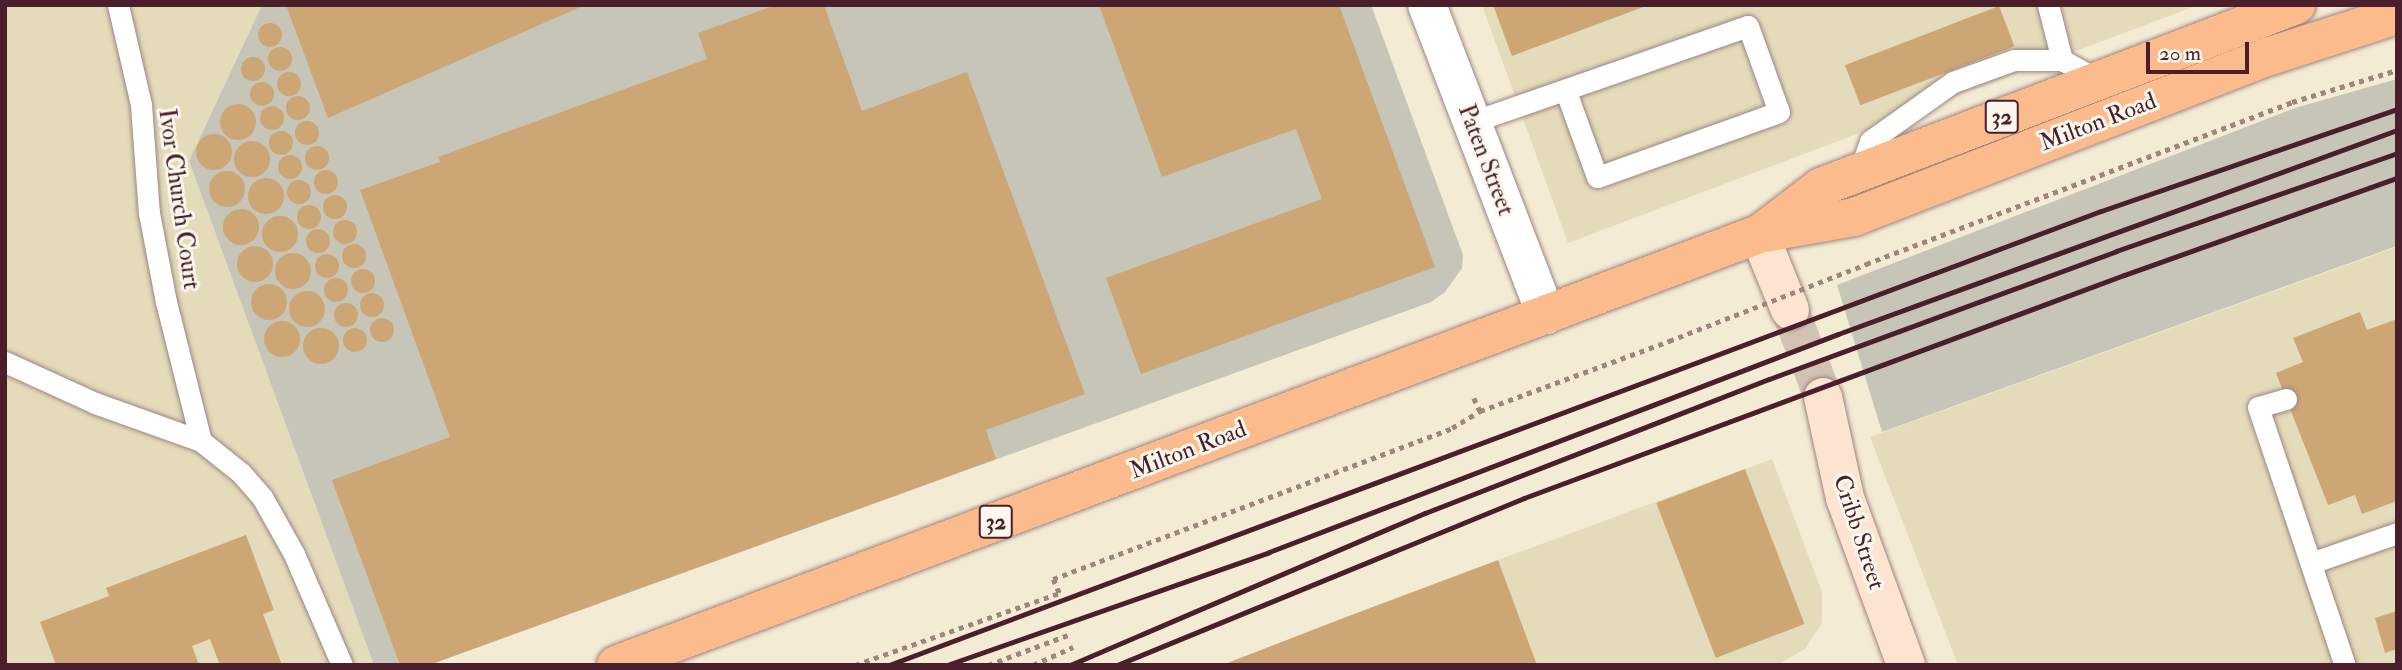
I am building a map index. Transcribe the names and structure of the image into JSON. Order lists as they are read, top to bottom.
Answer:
{
  "streets": {
    "main road": ["32", "Milton Road"],
    "street": ["Paten Street", "Cribb Street"],
    "lane": ["Ivor Church Court"]
  },
  "crossings": [
    ["Milton Road", "Paten Street"]
  ],
  "scale_bar": "20 m"
}
